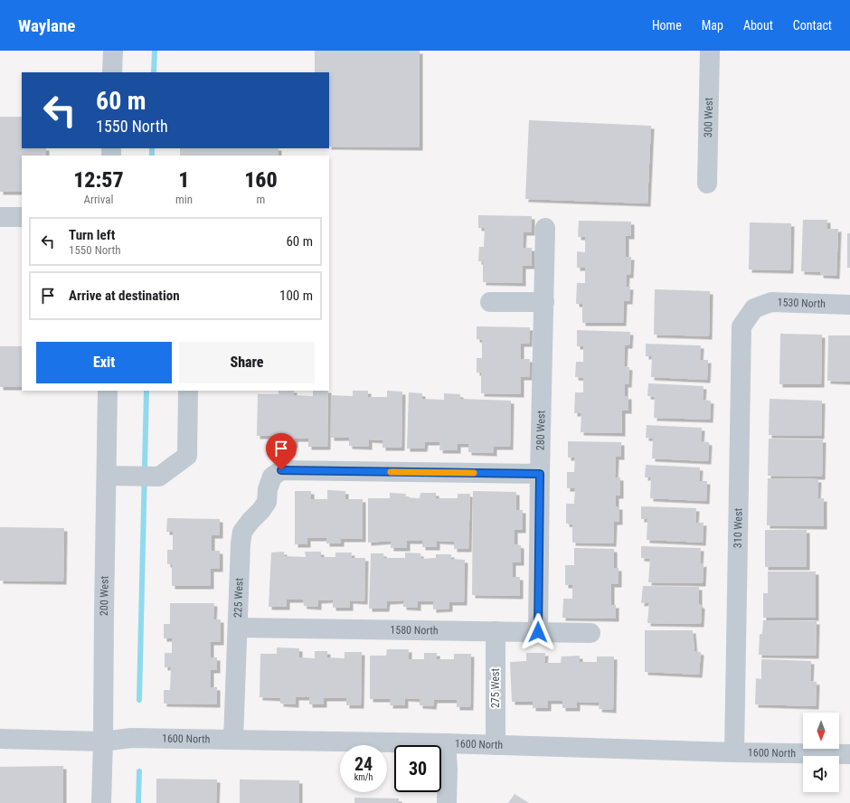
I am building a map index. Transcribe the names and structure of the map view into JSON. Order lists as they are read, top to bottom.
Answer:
{
  "streets": {
    "street": [
      "300 West",
      "1530 North",
      "280 West",
      "310 West",
      "200 West",
      "225 West",
      "1580 North",
      "275 West",
      "1600 North"
    ]
  },
  "crossings": [
    ["1530 North", "310 West"],
    ["280 West", "225 West"],
    ["280 West", "1580 North"],
    ["310 West", "1600 North"],
    ["200 West", "1600 North"],
    ["225 West", "1580 North"],
    ["225 West", "1600 North"],
    ["1580 North", "275 West"],
    ["275 West", "1600 North"]
  ],
  "north": "bottom",
  "page": {
    "header": "Waylane",
    "nav": [
      "Home",
      "Map",
      "About",
      "Contact"
    ],
    "turn": ["60 m", "1550 North"],
    "eta": [
      "12:57",
      "Arrival",
      "1",
      "min",
      "160",
      "m"
    ],
    "list": [
      {
        "name": "Turn left",
        "note": "1550 North",
        "value": "60 m"
      },
      {
        "name": "Arrive at destination",
        "value": "100 m"
      }
    ],
    "buttons": ["Exit", "Share"],
    "speed": "24 km/h",
    "limit": "30"
  }
}
